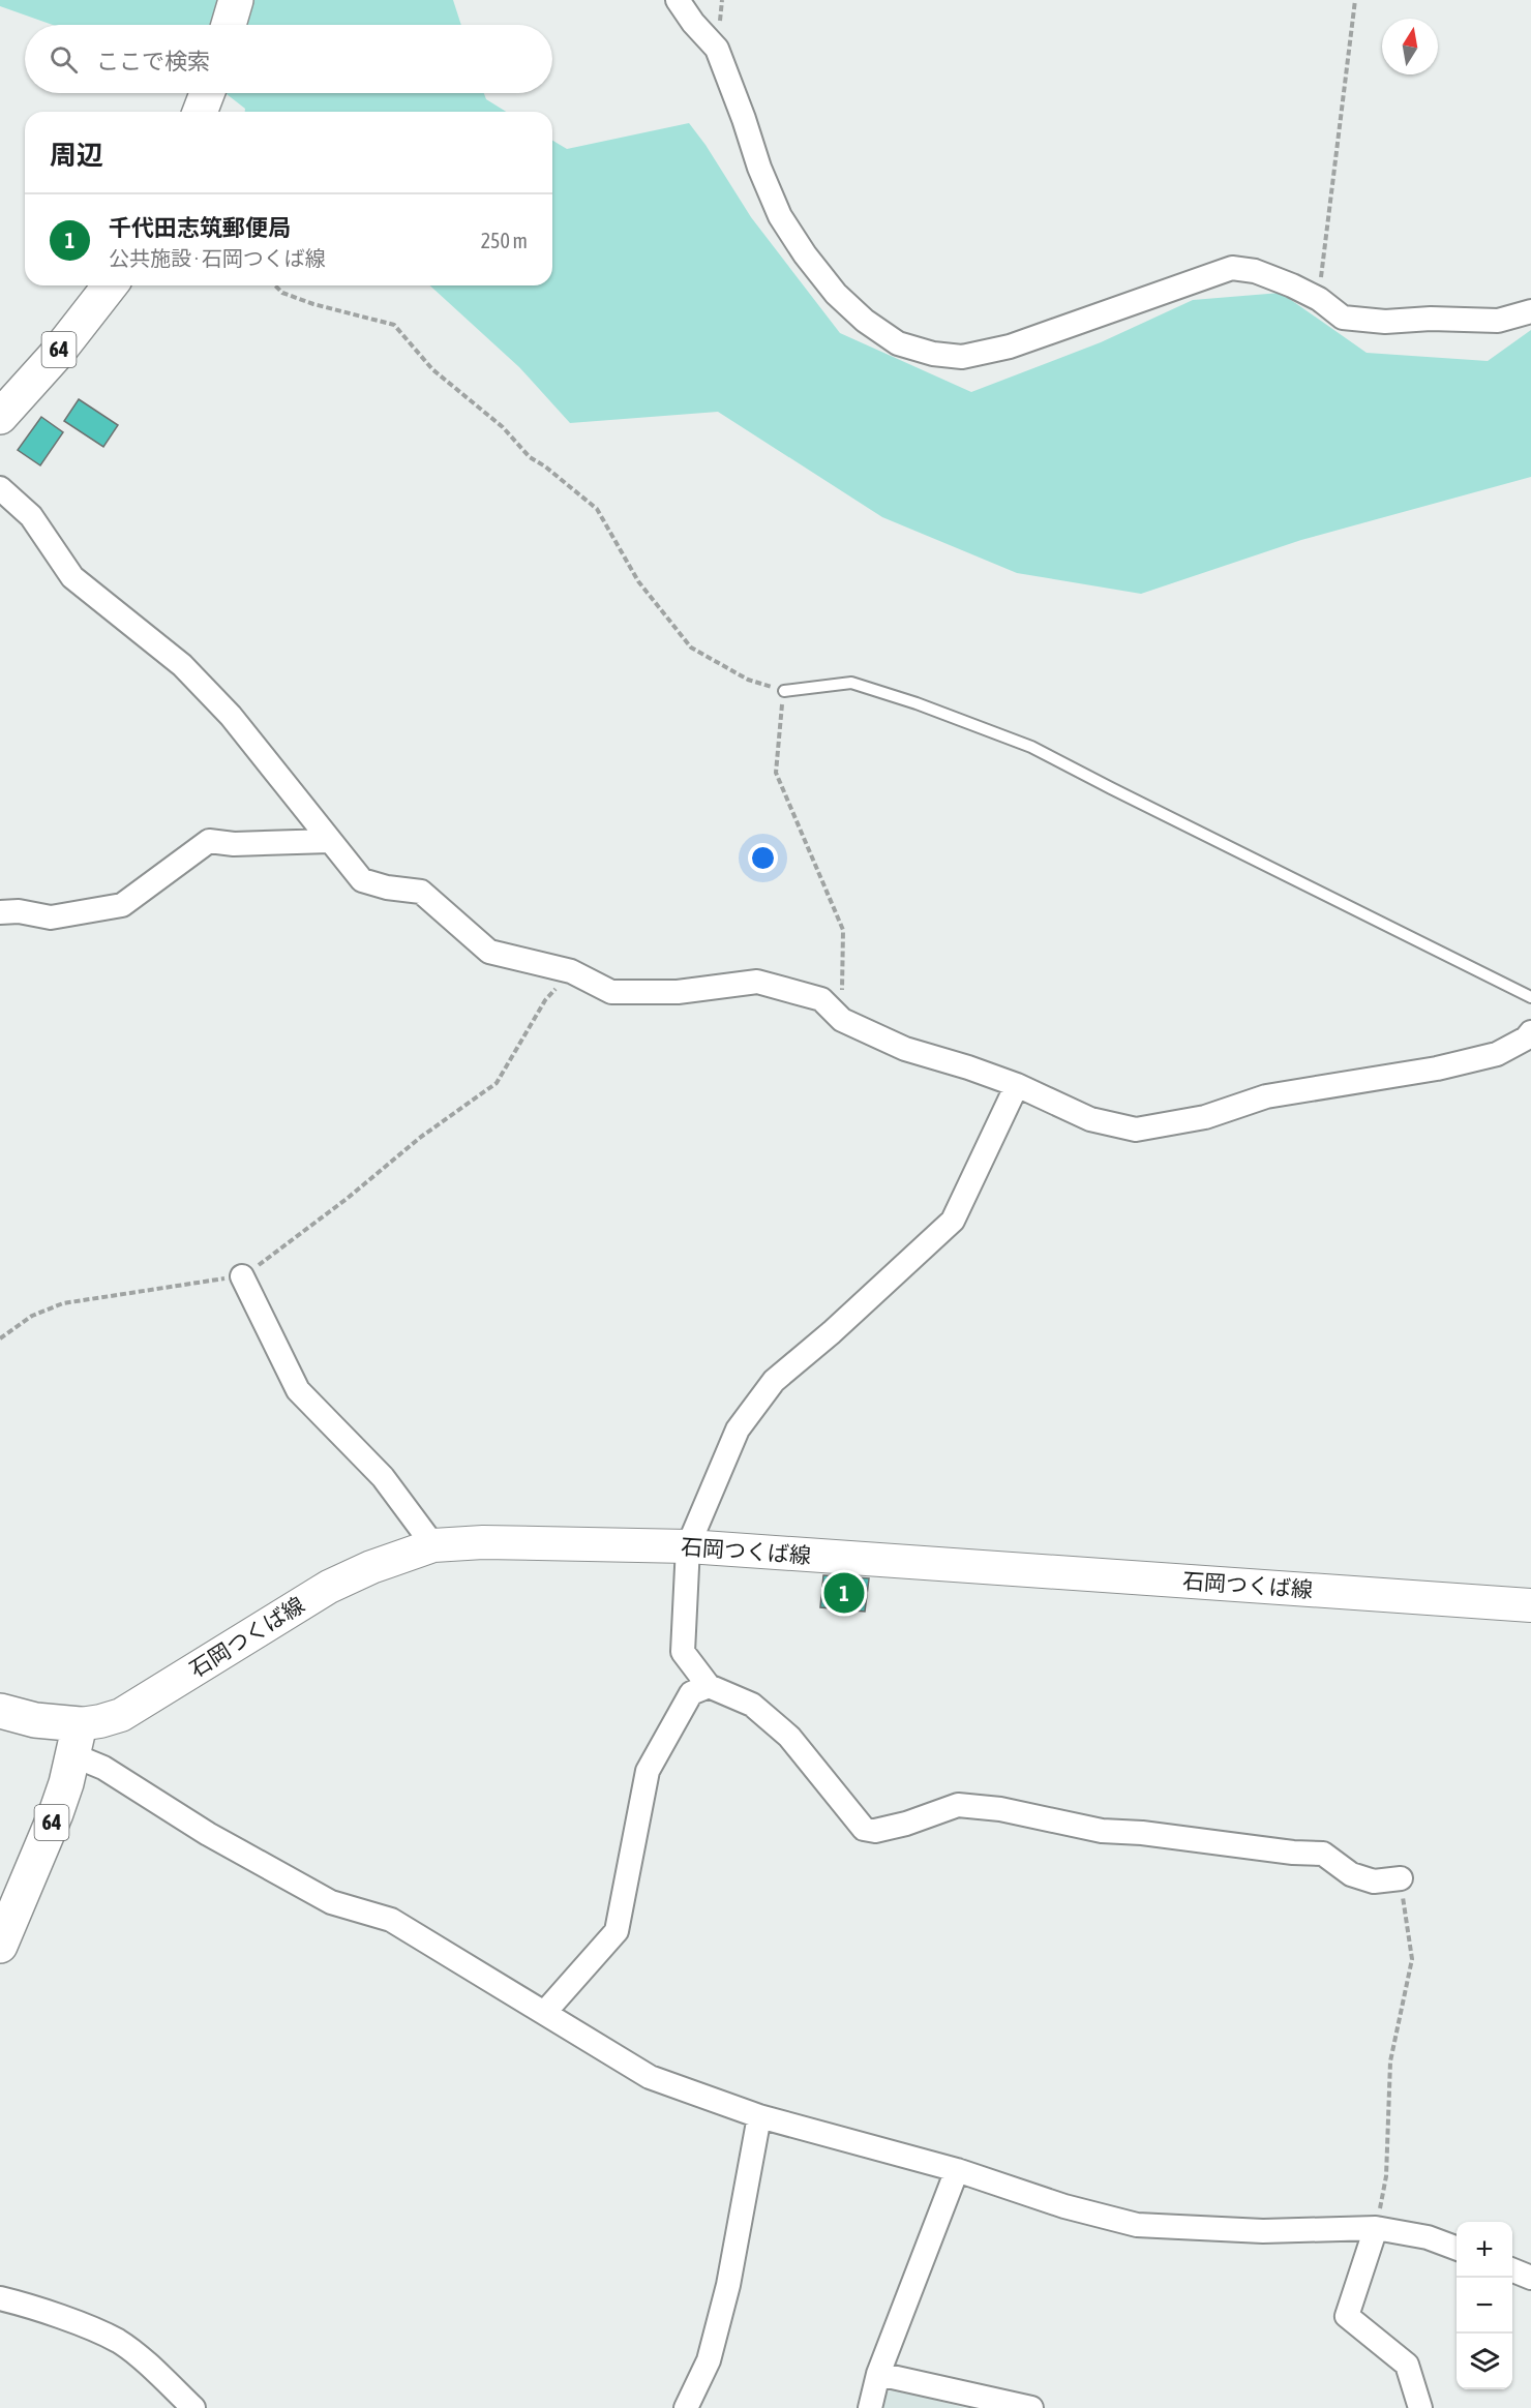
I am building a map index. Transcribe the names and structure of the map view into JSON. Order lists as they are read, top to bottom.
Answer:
{
  "streets": {
    "main road": ["64", "石岡つくば線"]
  },
  "crossings": [
    ["64", "石岡つくば線"]
  ],
  "north": "top",
  "page": {
    "search": "ここで検索",
    "heading": "周辺",
    "list": [
      {
        "mark": "1",
        "name": "千代田志筑郵便局",
        "note": "公共施設 · 石岡つくば線",
        "value": "250 m"
      }
    ],
    "pins": "1",
    "map_buttons": ["+", "−"]
  }
}
